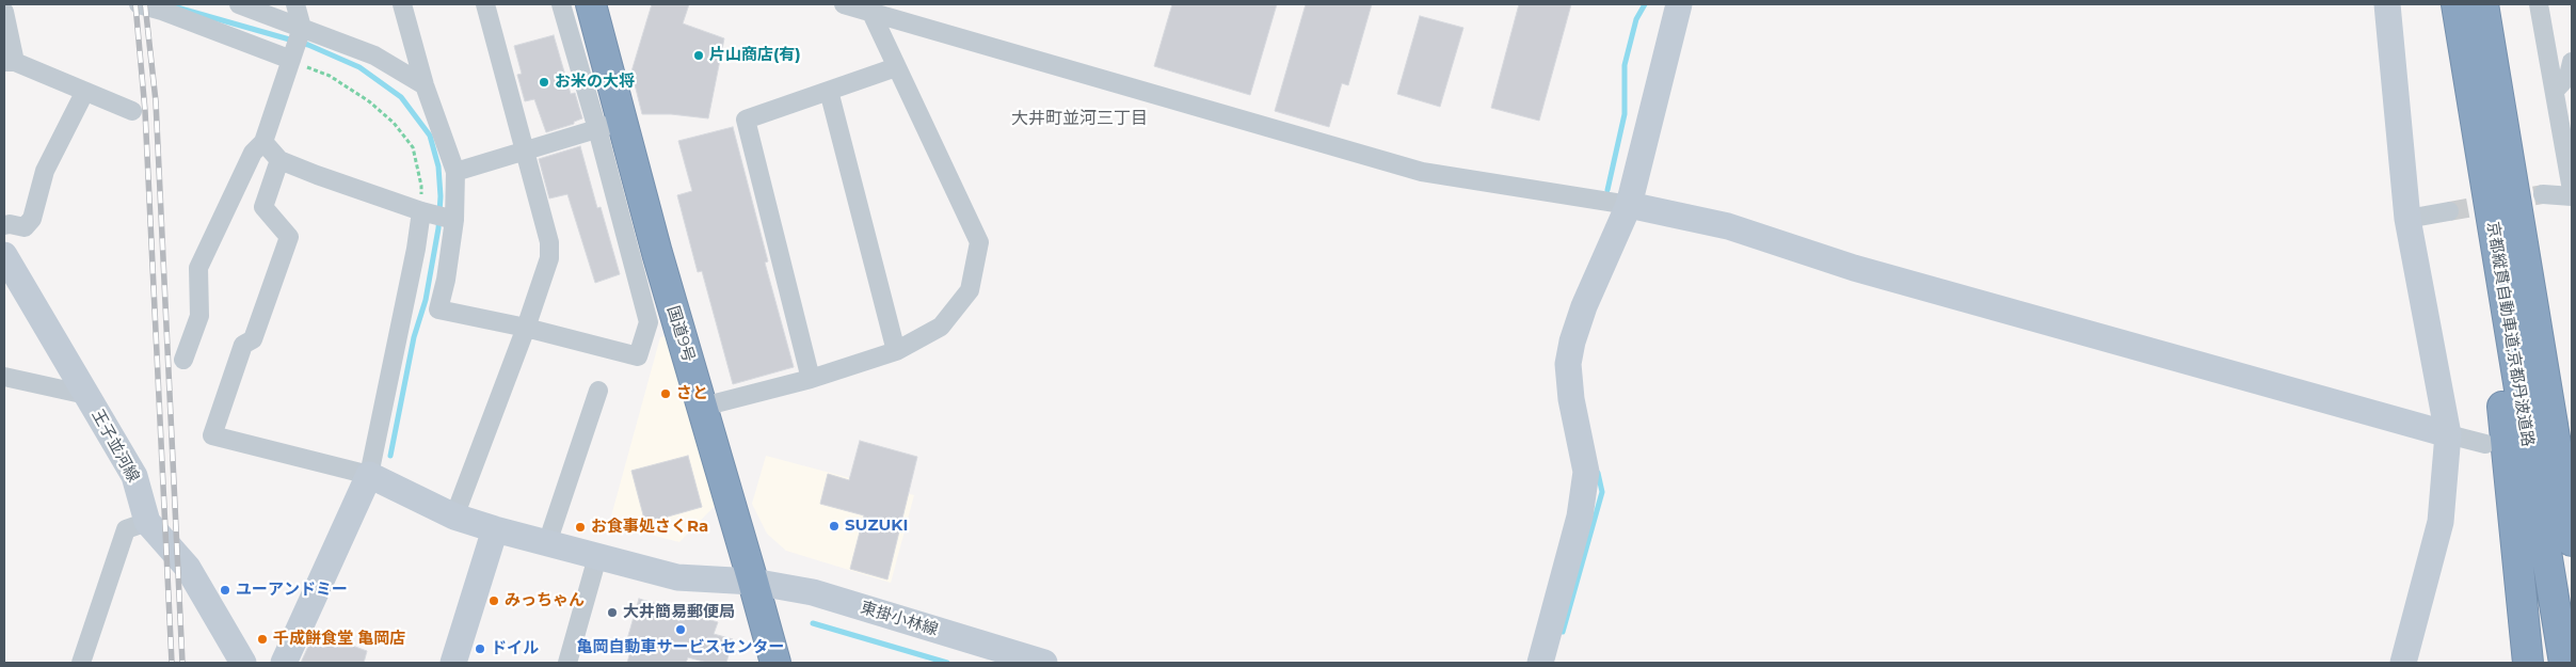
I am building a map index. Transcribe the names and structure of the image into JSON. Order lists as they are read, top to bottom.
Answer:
{
  "streets": {
    "highway": ["国道9号", "京都縦貫自動車道;京都丹波道路"],
    "street": ["王子並河線", "東掛小林線"]
  },
  "crossings": [
    ["国道9号", "東掛小林線"]
  ],
  "districts": ["大井町並河三丁目"],
  "places": [
    "片山商店(有)",
    "お米の大将",
    "さと",
    "SUZUKI",
    "お食事処さくRa",
    "ユーアンドミー",
    "みっちゃん",
    "大井簡易郵便局",
    "亀岡自動車サービスセンター",
    "千成餅食堂 亀岡店",
    "ドイル"
  ]
}
